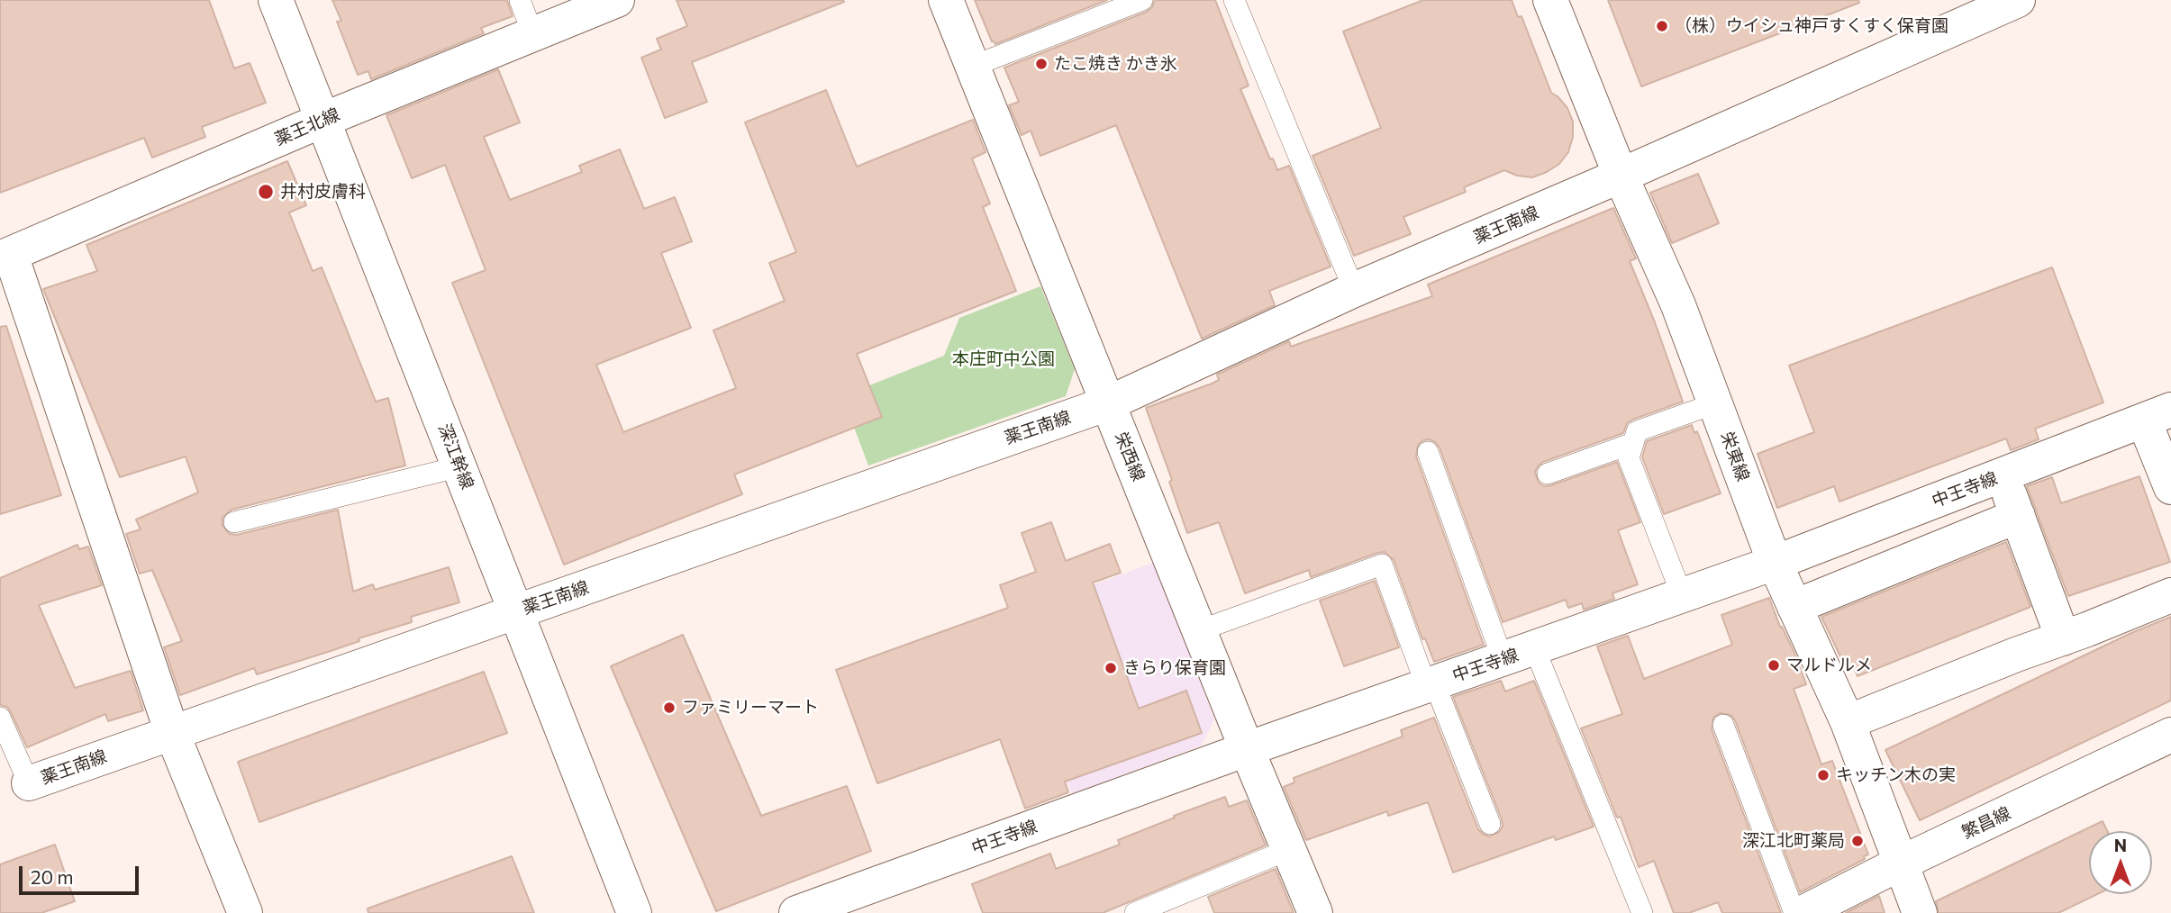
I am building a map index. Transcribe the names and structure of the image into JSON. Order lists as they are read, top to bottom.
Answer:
{
  "streets": {
    "street": [
      "薬王北線",
      "薬王南線",
      "深江幹線",
      "栄西線",
      "栄東線",
      "中王寺線",
      "繁昌線"
    ]
  },
  "crossings": [
    ["薬王北線", "深江幹線"],
    ["薬王南線", "深江幹線"],
    ["薬王南線", "栄西線"],
    ["薬王南線", "栄東線"],
    ["栄西線", "中王寺線"],
    ["栄東線", "中王寺線"],
    ["栄東線", "繁昌線"]
  ],
  "parks": ["本庄町中公園"],
  "places": [
    "（株）ウイシュ神戸すくすく保育園",
    "たこ焼き かき氷",
    "井村皮膚科",
    "マルドルメ",
    "きらり保育園",
    "ファミリーマート",
    "キッチン木の実",
    "深江北町薬局"
  ],
  "scale_bar": "20 m",
  "north": "top"
}
